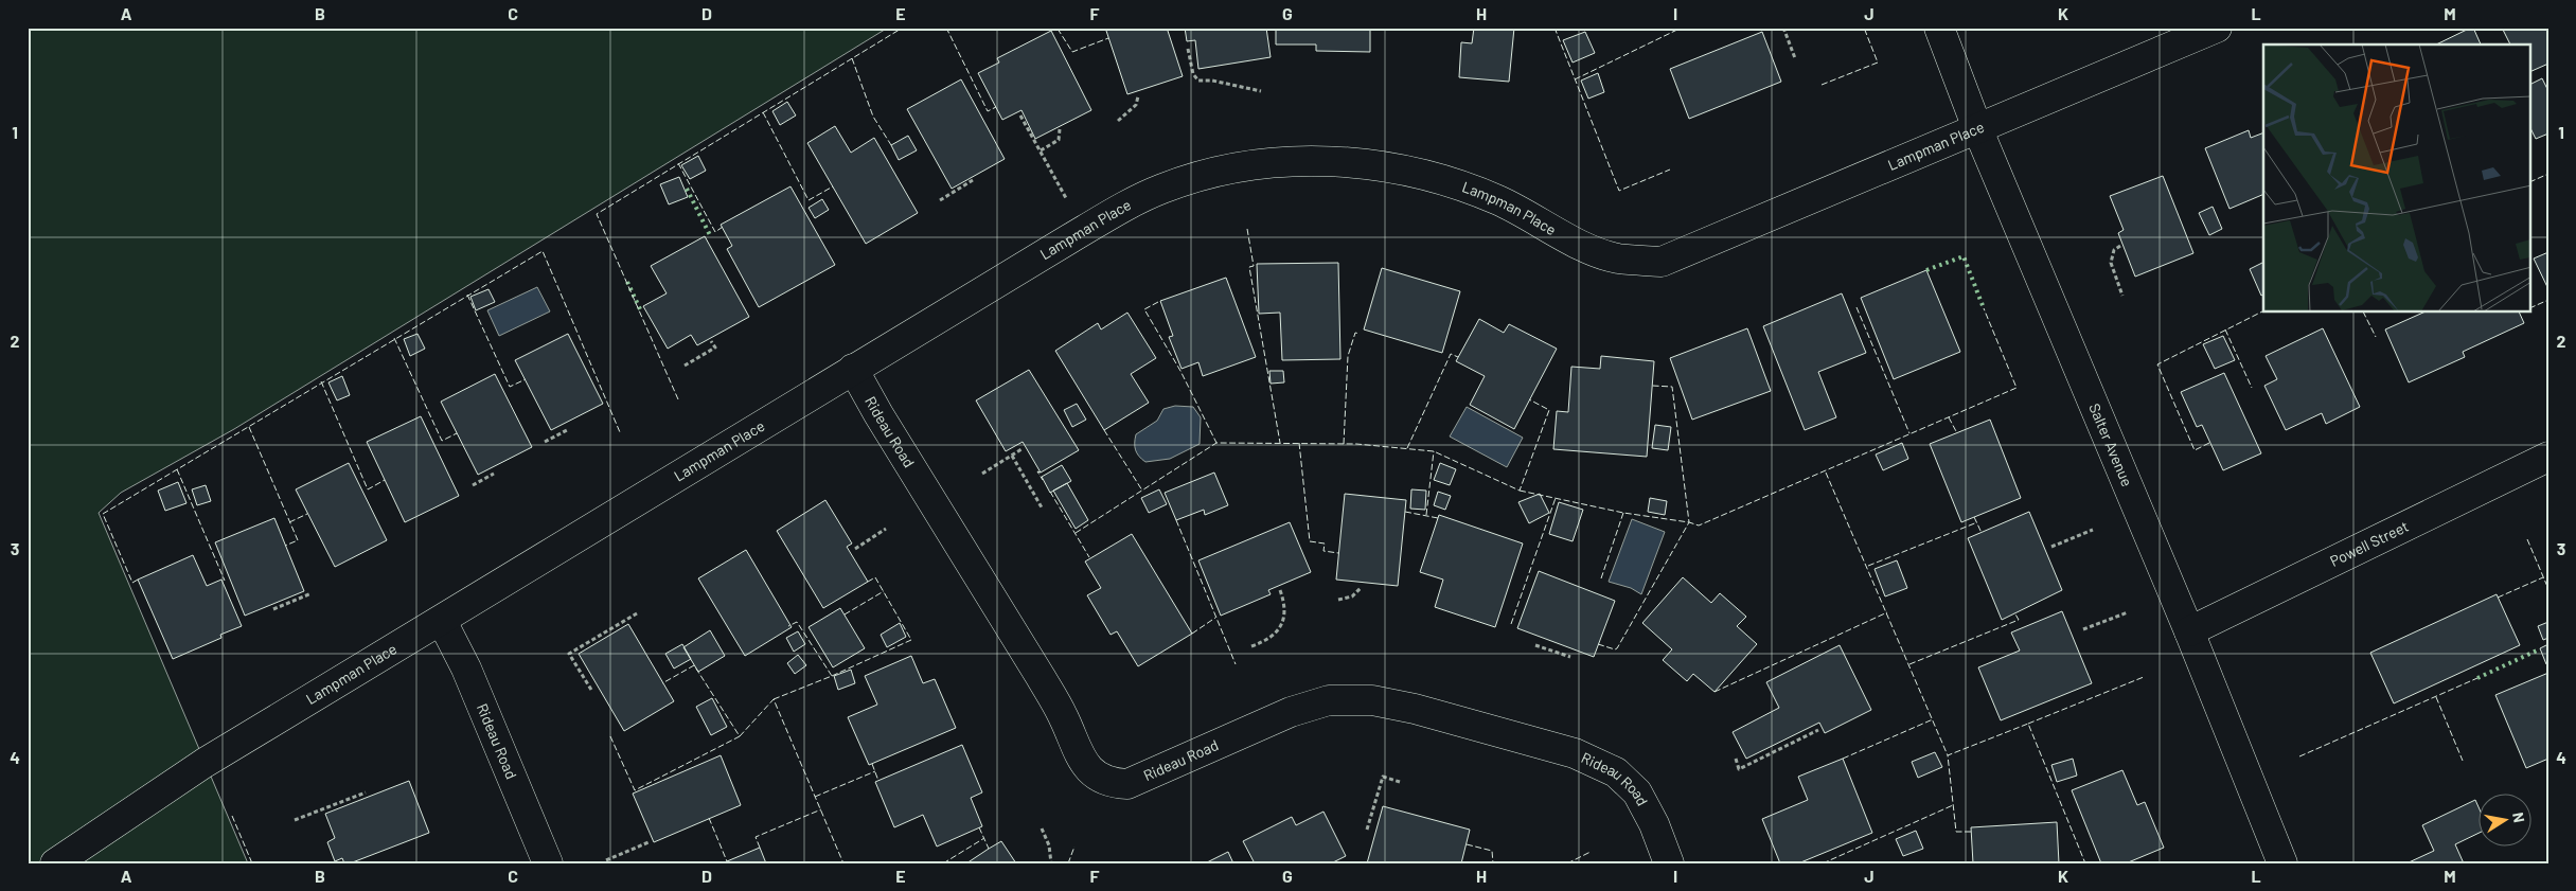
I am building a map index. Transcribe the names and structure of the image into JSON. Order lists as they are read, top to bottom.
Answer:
{
  "streets": {
    "street": [
      "Lampman Place",
      "Rideau Road",
      "Salter Avenue",
      "Powell Street"
    ]
  },
  "crossings": [
    ["Lampman Place", "Rideau Road"],
    ["Lampman Place", "Salter Avenue"],
    ["Salter Avenue", "Powell Street"]
  ],
  "north": "right",
  "grid": {
    "columns": [
      "A",
      "B",
      "C",
      "D",
      "E",
      "F",
      "G",
      "H",
      "I",
      "J",
      "K",
      "L",
      "M"
    ],
    "rows": [
      "1",
      "2",
      "3",
      "4"
    ]
  }
}
